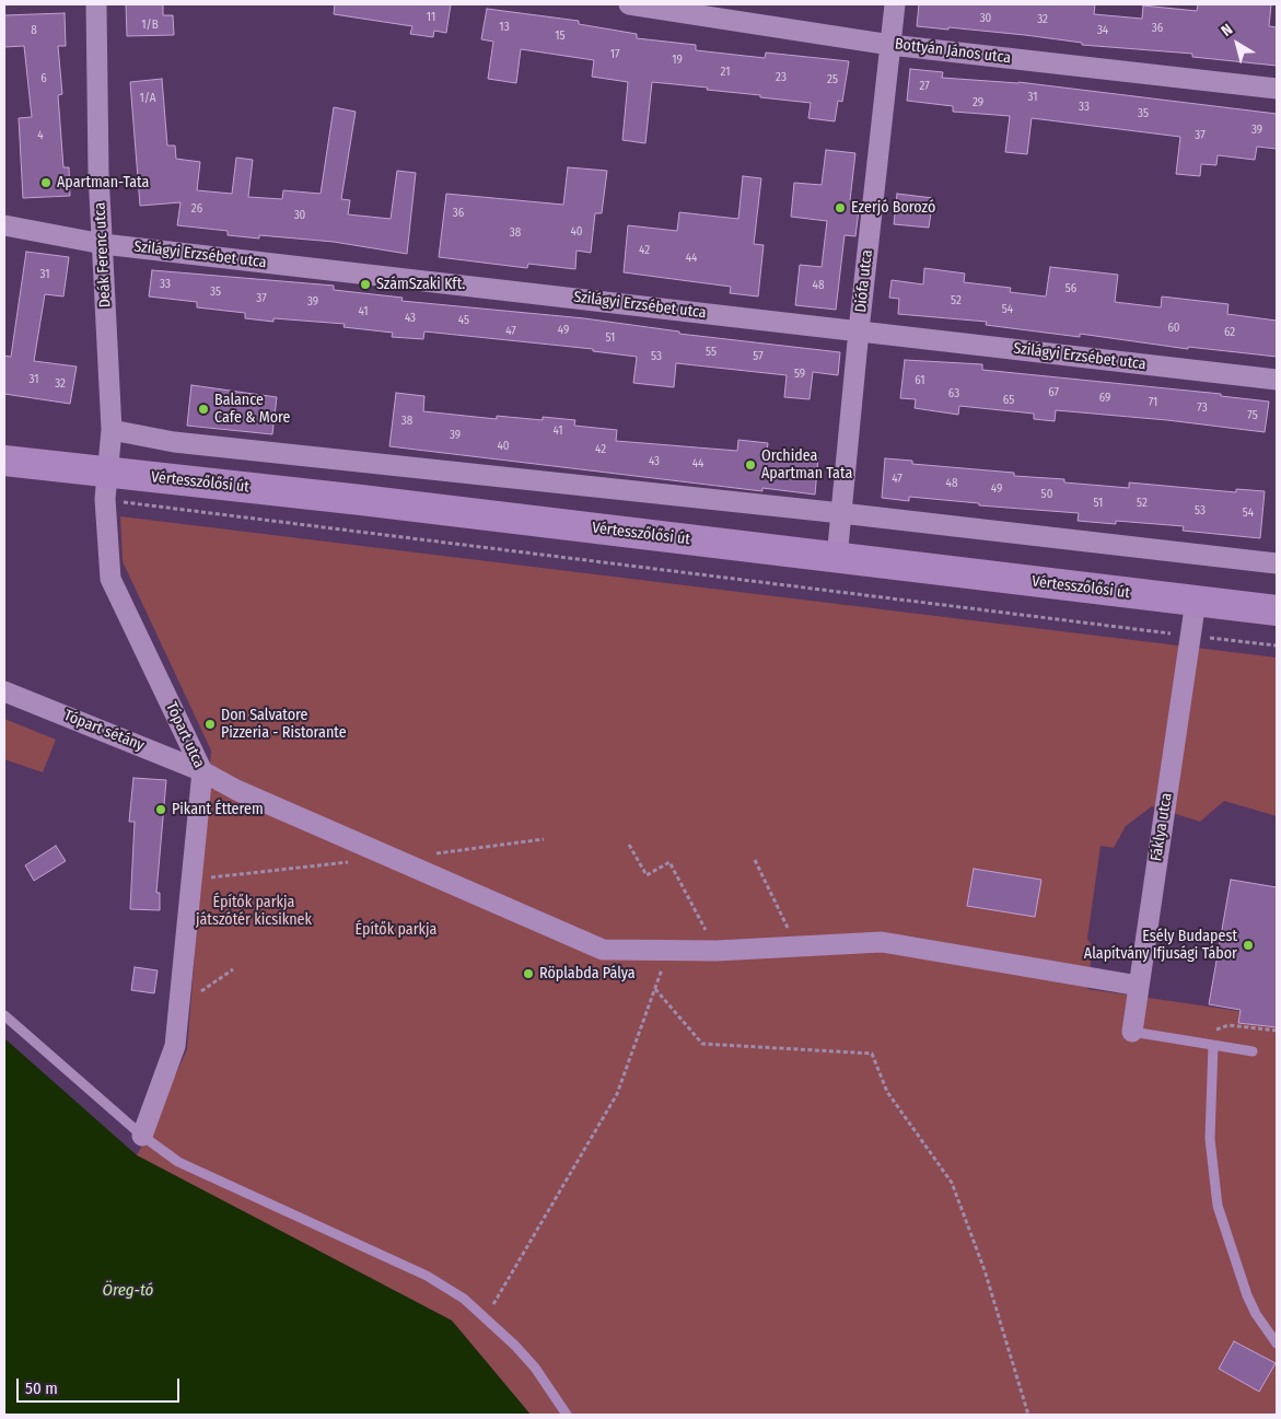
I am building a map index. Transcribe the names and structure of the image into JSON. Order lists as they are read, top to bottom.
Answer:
{
  "streets": {
    "main road": ["Vértesszőlősi út"],
    "street": [
      "Bottyán János utca",
      "Deák Ferenc utca",
      "Szilágyi Erzsébet utca",
      "Diófa utca",
      "Tópart sétány",
      "Tópart utca",
      "Fáklya utca"
    ]
  },
  "crossings": [
    ["Bottyán János utca", "Diófa utca"],
    ["Deák Ferenc utca", "Szilágyi Erzsébet utca"],
    ["Deák Ferenc utca", "Vértesszőlősi út"],
    ["Deák Ferenc utca", "Tópart utca"],
    ["Szilágyi Erzsébet utca", "Diófa utca"],
    ["Diófa utca", "Vértesszőlősi út"],
    ["Vértesszőlősi út", "Tópart utca"],
    ["Vértesszőlősi út", "Fáklya utca"],
    ["Tópart sétány", "Tópart utca"],
    ["Tópart sétány", "Fáklya utca"]
  ],
  "water": ["Öreg-tó"],
  "parks": ["Építők parkja játszótér kicsiknek", "Építők parkja"],
  "places": [
    "Apartman-Tata",
    "Ezerjó Borozó",
    "SzámSzaki Kft.",
    "Balance Cafe & More",
    "Orchidea Apartman Tata",
    "Don Salvatore Pizzeria - Ristorante",
    "Pikant Étterem",
    "Esély Budapest Alapítvány Ifjusági Tábor",
    "Röplabda Pálya"
  ],
  "house_numbers": [
    "11",
    "30",
    "32",
    "1/B",
    "13",
    "36",
    "8",
    "34",
    "15",
    "17",
    "19",
    "21",
    "23",
    "6",
    "25",
    "27",
    "31",
    "1/A",
    "29",
    "33",
    "35",
    "39",
    "4",
    "37",
    "26",
    "36",
    "30",
    "40",
    "38",
    "42",
    "44",
    "31",
    "33",
    "48",
    "56",
    "35",
    "37",
    "52",
    "39",
    "54",
    "41",
    "43",
    "45",
    "60",
    "49",
    "47",
    "62",
    "51",
    "55",
    "53",
    "57",
    "59",
    "31",
    "61",
    "32",
    "67",
    "63",
    "69",
    "65",
    "71",
    "73",
    "75",
    "38",
    "41",
    "39",
    "40",
    "42",
    "43",
    "44",
    "47",
    "48",
    "49",
    "50",
    "51",
    "52",
    "53",
    "54"
  ],
  "scale_bar": "50 m",
  "north": "top left"
}
